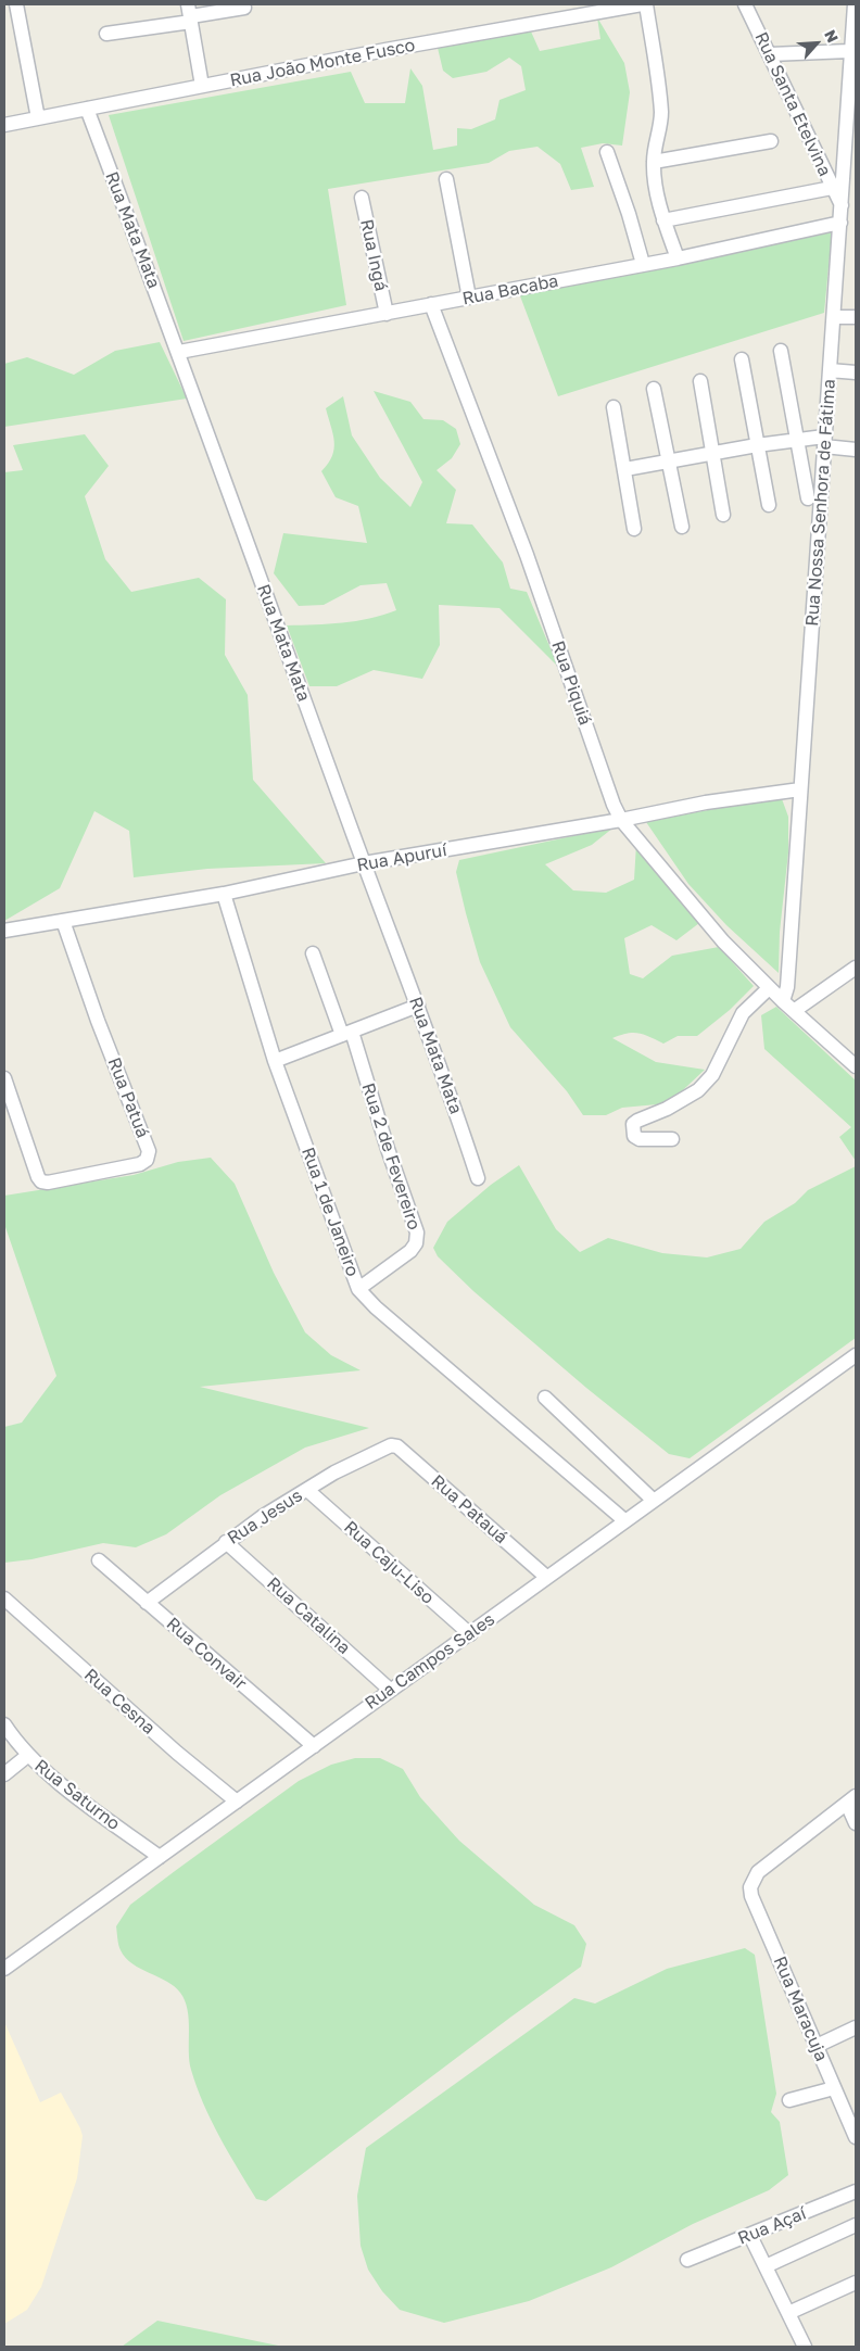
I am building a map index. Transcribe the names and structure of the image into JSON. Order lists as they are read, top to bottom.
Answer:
{
  "streets": {
    "street": [
      "Rua João Monte Fusco",
      "Rua Santa Etelvina",
      "Rua Mata Mata",
      "Rua Ingá",
      "Rua Bacaba",
      "Rua Nossa Senhora de Fátima",
      "Rua Piquiá",
      "Rua Apuruí",
      "Rua Patuá",
      "Rua 2 de Fevereiro",
      "Rua 1 de Janeiro",
      "Rua Patauá",
      "Rua Jesus",
      "Rua Caju-Liso",
      "Rua Catalina",
      "Rua Convair",
      "Rua Campos Sales",
      "Rua Cesna",
      "Rua Saturno",
      "Rua Maracuja",
      "Rua Açaí"
    ]
  },
  "crossings": [
    ["Rua João Monte Fusco", "Rua Mata Mata"],
    ["Rua Santa Etelvina", "Rua Nossa Senhora de Fátima"],
    ["Rua Mata Mata", "Rua Bacaba"],
    ["Rua Mata Mata", "Rua Apuruí"],
    ["Rua Ingá", "Rua Bacaba"],
    ["Rua Bacaba", "Rua Nossa Senhora de Fátima"],
    ["Rua Bacaba", "Rua Piquiá"],
    ["Rua Nossa Senhora de Fátima", "Rua Piquiá"],
    ["Rua Nossa Senhora de Fátima", "Rua Apuruí"],
    ["Rua Piquiá", "Rua Apuruí"],
    ["Rua Apuruí", "Rua Patuá"],
    ["Rua Apuruí", "Rua 1 de Janeiro"],
    ["Rua 2 de Fevereiro", "Rua 1 de Janeiro"],
    ["Rua 1 de Janeiro", "Rua Campos Sales"],
    ["Rua Patauá", "Rua Jesus"],
    ["Rua Patauá", "Rua Campos Sales"],
    ["Rua Jesus", "Rua Caju-Liso"],
    ["Rua Jesus", "Rua Catalina"],
    ["Rua Jesus", "Rua Convair"],
    ["Rua Caju-Liso", "Rua Campos Sales"],
    ["Rua Catalina", "Rua Campos Sales"],
    ["Rua Convair", "Rua Campos Sales"],
    ["Rua Campos Sales", "Rua Cesna"],
    ["Rua Campos Sales", "Rua Saturno"]
  ],
  "north": "top right"
}
